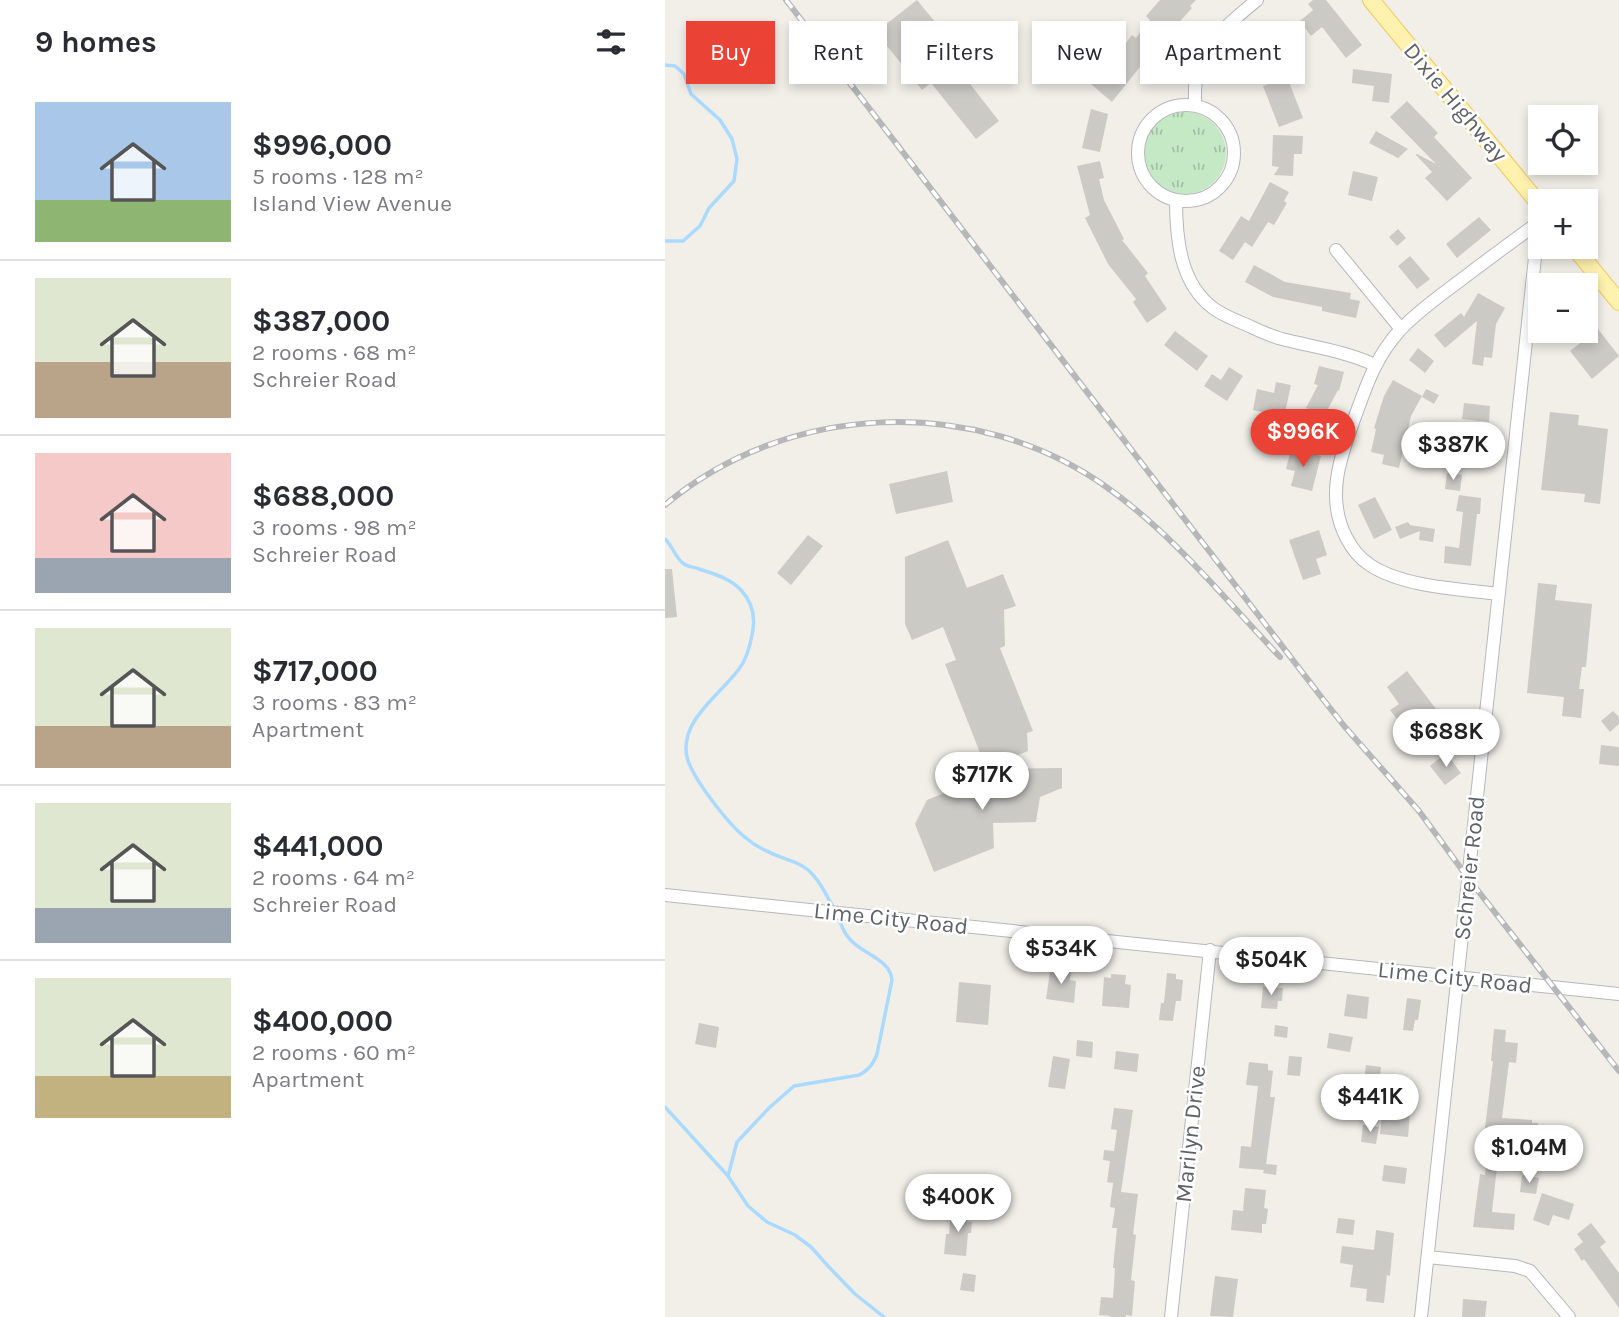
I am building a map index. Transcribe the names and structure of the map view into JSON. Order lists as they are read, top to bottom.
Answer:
{
  "streets": {
    "main road": ["Dixie Highway"],
    "street": ["Schreier Road", "Lime City Road", "Marilyn Drive"]
  },
  "crossings": [
    ["Schreier Road", "Lime City Road"],
    ["Lime City Road", "Marilyn Drive"]
  ],
  "page": {
    "heading": "9 homes",
    "chip": [
      "Buy",
      "Rent",
      "Filters",
      "New",
      "Apartment"
    ],
    "list": [
      {
        "name": "$996,000",
        "note": "5 rooms · 128 m² · Island View Avenue"
      },
      {
        "name": "$387,000",
        "note": "2 rooms · 68 m² · Schreier Road"
      },
      {
        "name": "$688,000",
        "note": "3 rooms · 98 m² · Schreier Road"
      },
      {
        "name": "$717,000",
        "note": "3 rooms · 83 m² · Apartment"
      },
      {
        "name": "$441,000",
        "note": "2 rooms · 64 m² · Schreier Road"
      },
      {
        "name": "$400,000",
        "note": "2 rooms · 60 m² · Apartment"
      }
    ],
    "map_buttons": ["+", "−"],
    "price": [
      "$996K",
      "$387K",
      "$688K",
      "$717K",
      "$534K",
      "$504K",
      "$441K",
      "$1.04M",
      "$400K"
    ]
  }
}
